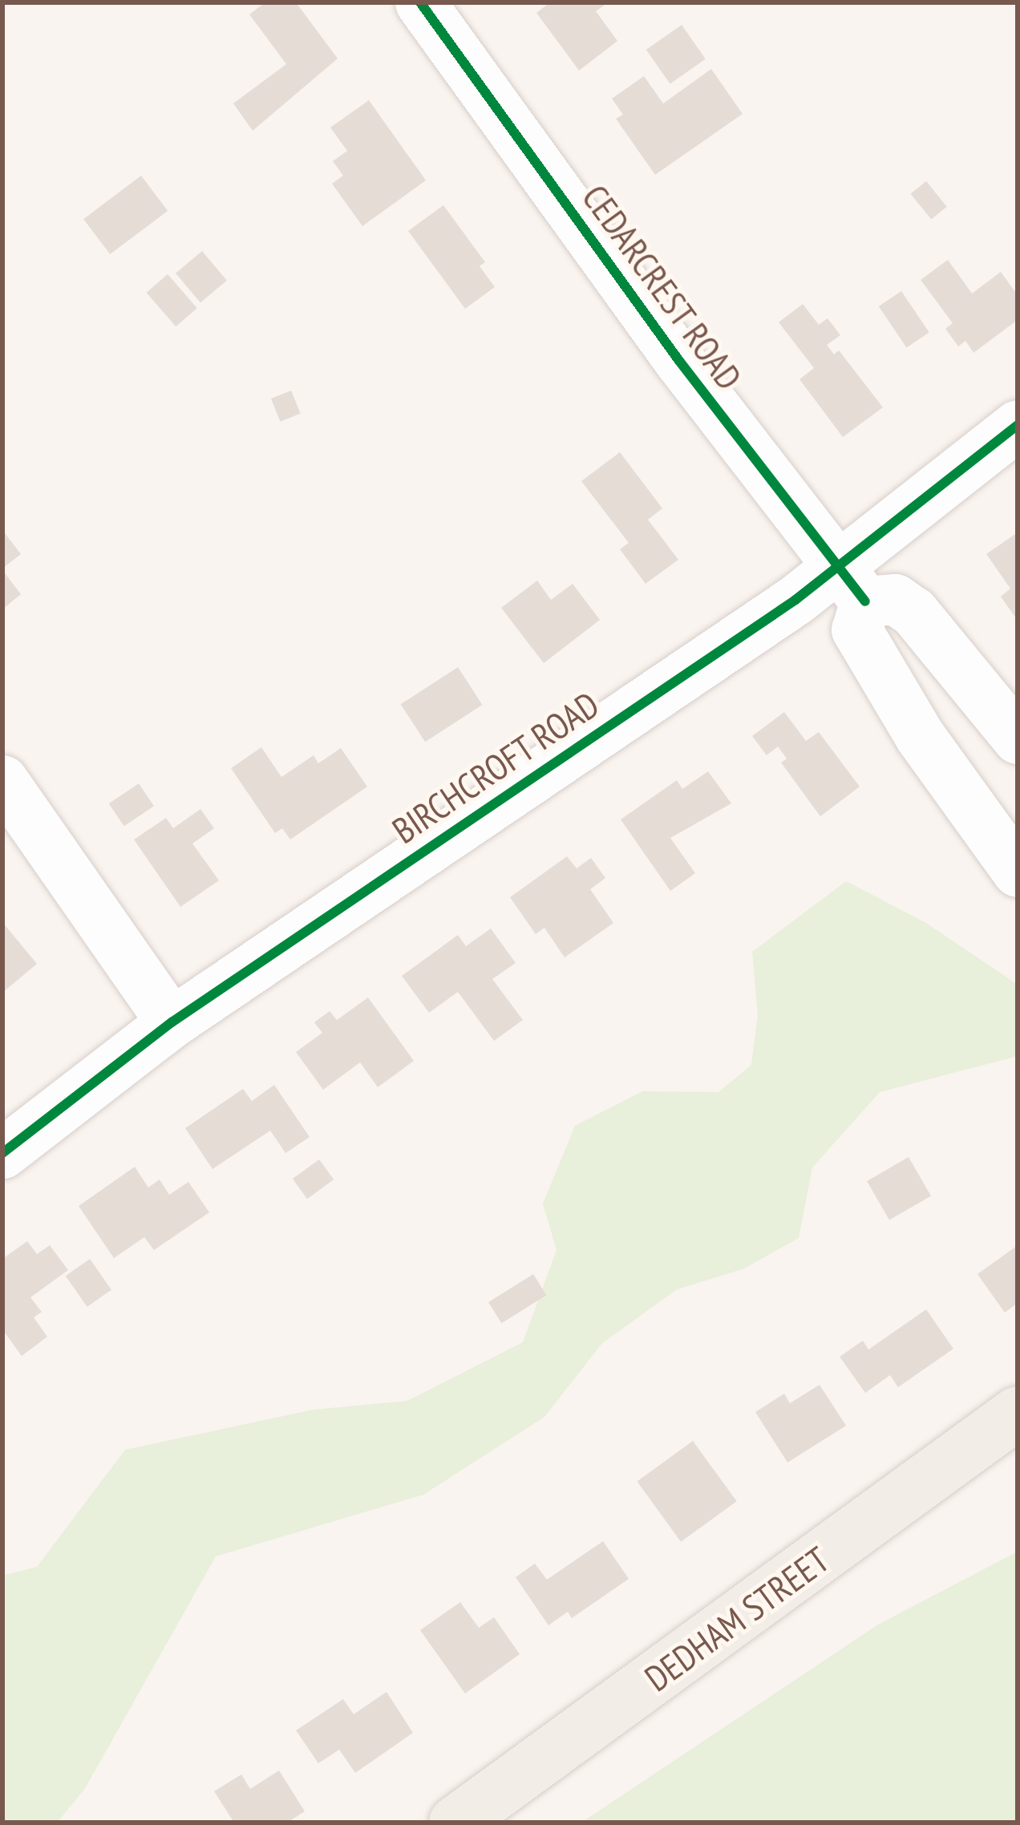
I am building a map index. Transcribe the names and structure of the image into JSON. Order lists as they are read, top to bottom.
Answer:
{
  "streets": {
    "main road": ["DEDHAM STREET"],
    "street": ["CEDARCREST ROAD", "BIRCHCROFT ROAD"]
  },
  "crossings": [
    ["CEDARCREST ROAD", "BIRCHCROFT ROAD"]
  ]
}
